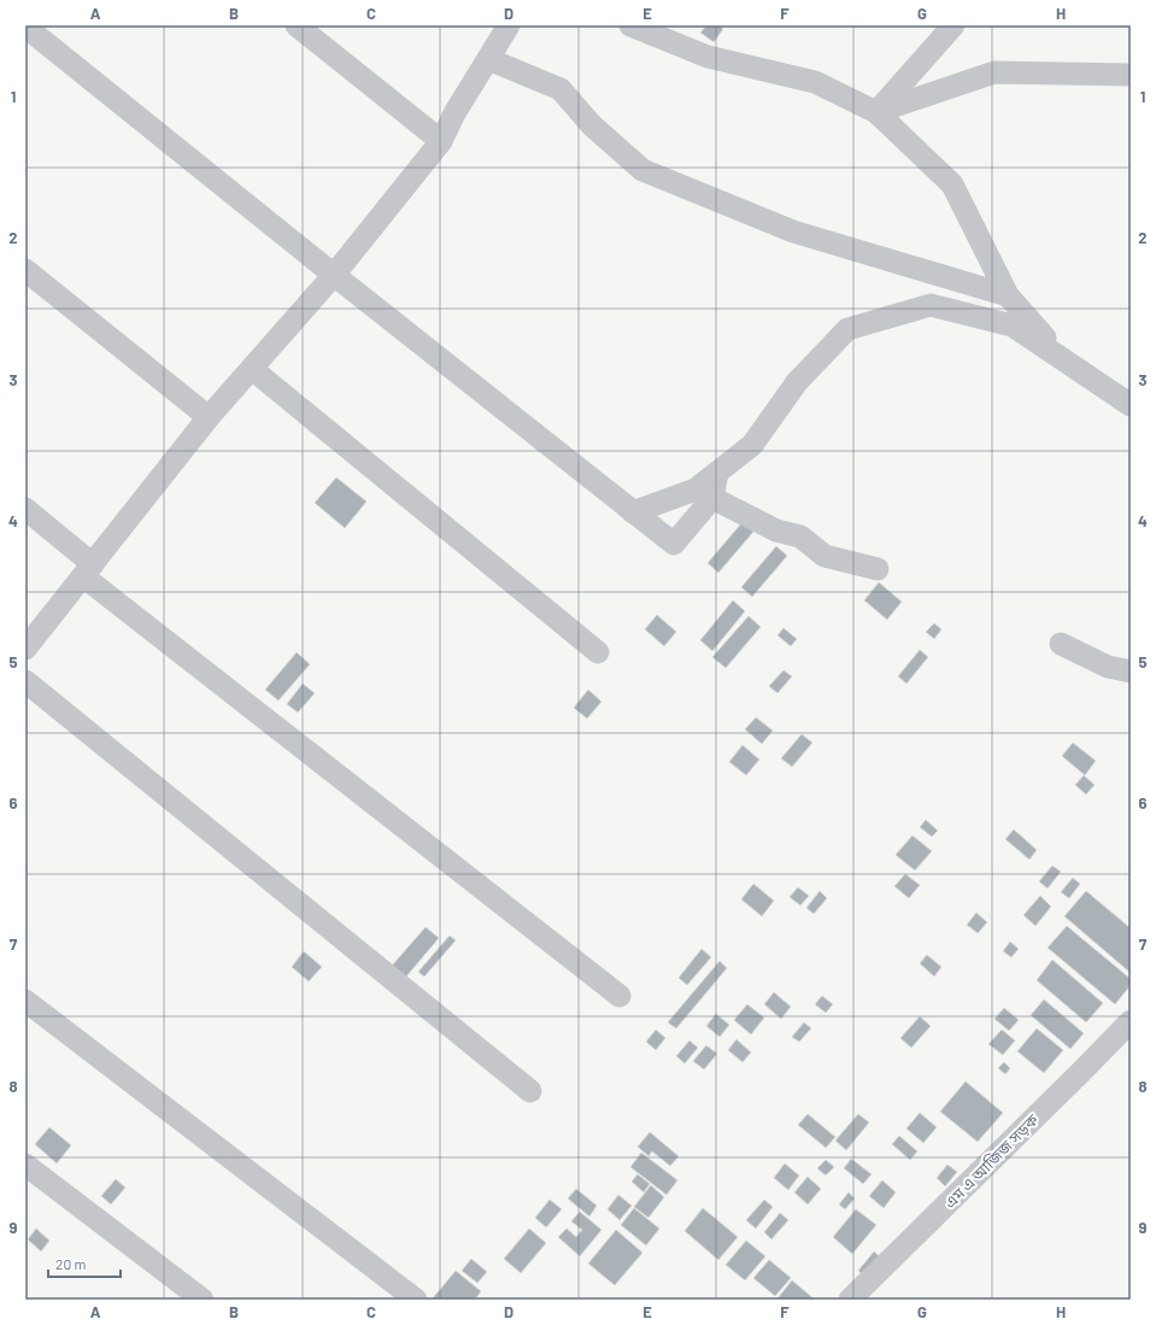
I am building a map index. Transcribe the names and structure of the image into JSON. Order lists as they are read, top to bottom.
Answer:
{
  "streets": {
    "street": ["এম এ আজিজ সড়ক"]
  },
  "scale_bar": "20 m",
  "grid": {
    "columns": [
      "A",
      "B",
      "C",
      "D",
      "E",
      "F",
      "G",
      "H"
    ],
    "rows": [
      "1",
      "2",
      "3",
      "4",
      "5",
      "6",
      "7",
      "8",
      "9"
    ]
  }
}
